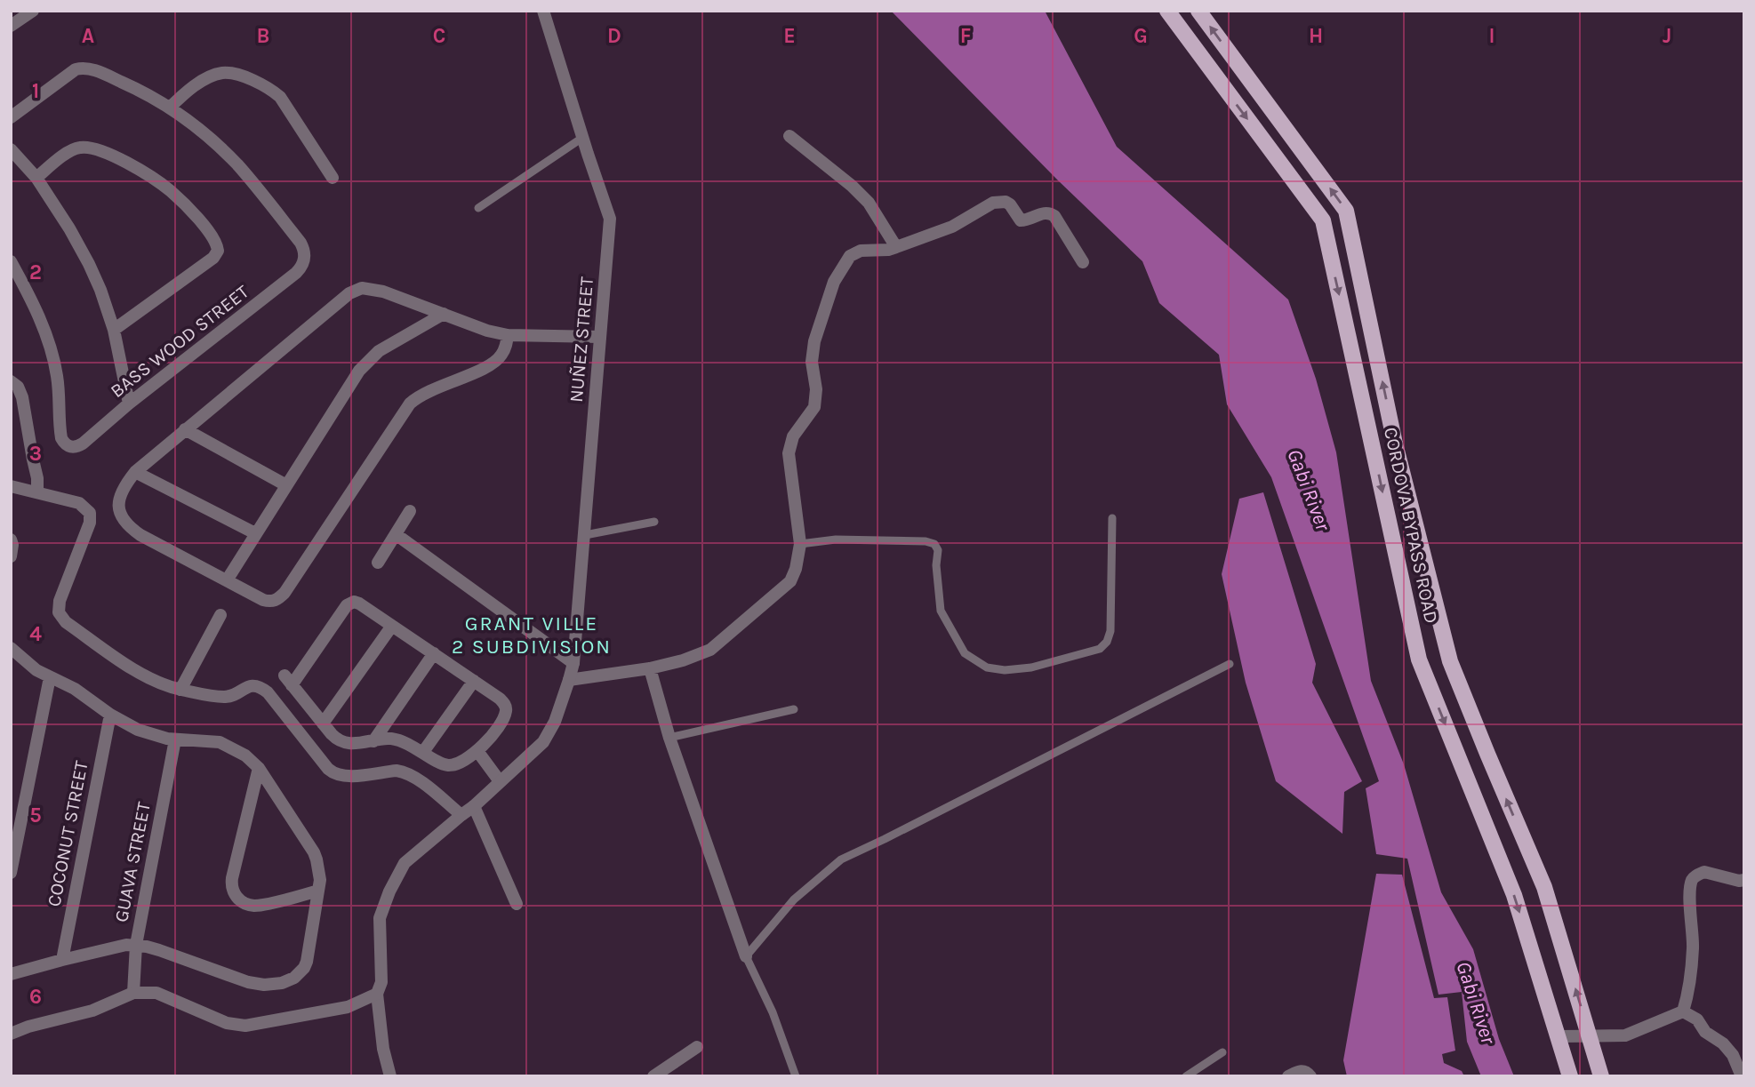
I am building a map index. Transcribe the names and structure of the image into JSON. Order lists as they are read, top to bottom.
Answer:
{
  "streets": {
    "main road": ["CORDOVA BYPASS ROAD"],
    "street": [
      "NUÑEZ STREET",
      "BASS WOOD STREET",
      "COCONUT STREET",
      "GUAVA STREET"
    ]
  },
  "districts": ["GRANT VILLE 2 SUBDIVISION"],
  "water": ["Gabi River"],
  "grid": {
    "columns": [
      "A",
      "B",
      "C",
      "D",
      "E",
      "F",
      "G",
      "H",
      "I",
      "J"
    ],
    "rows": [
      "1",
      "2",
      "3",
      "4",
      "5",
      "6"
    ]
  }
}
